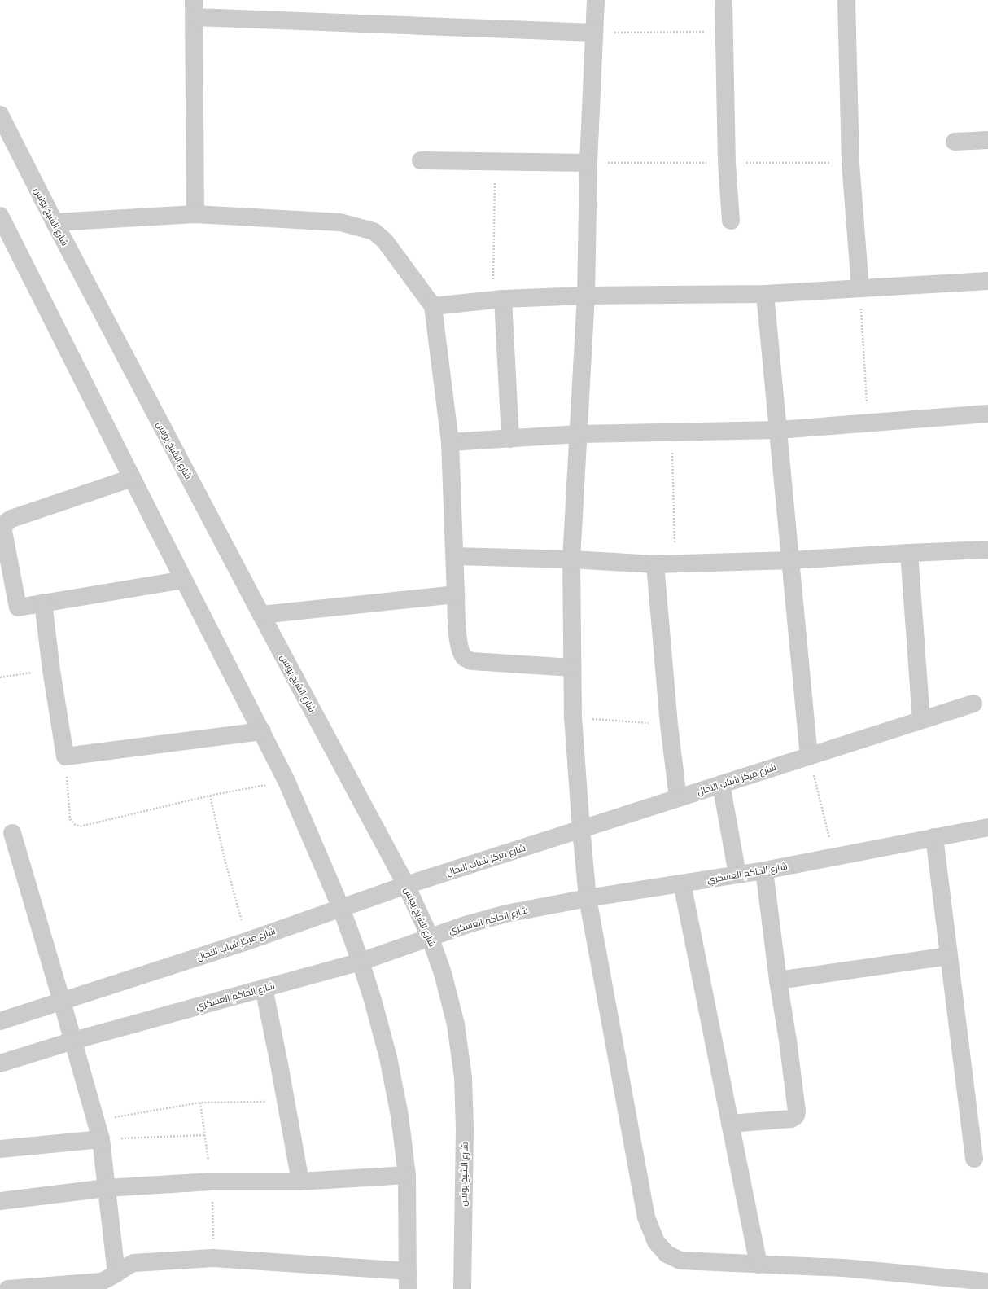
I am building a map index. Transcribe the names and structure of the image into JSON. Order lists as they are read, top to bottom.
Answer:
{
  "streets": {
    "street": ["شارع الشيخ يونس", "شارع مركز شباب النحال", "شارع الحاكم العسكري"]
  },
  "crossings": [
    ["شارع الشيخ يونس", "شارع مركز شباب النحال"],
    ["شارع الشيخ يونس", "شارع الحاكم العسكري"]
  ]
}
